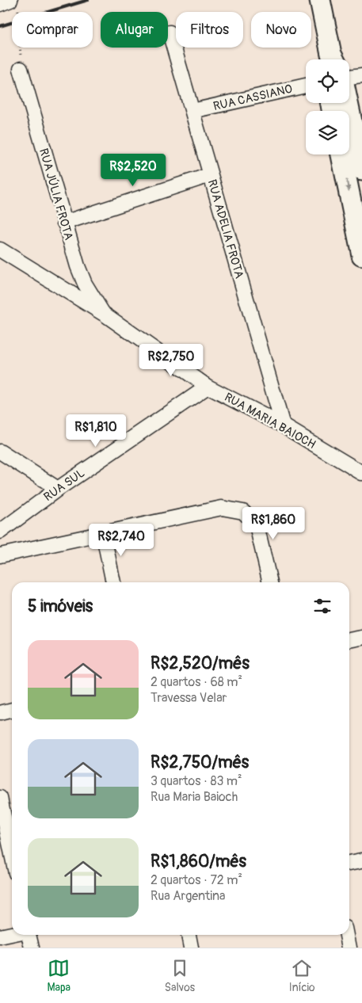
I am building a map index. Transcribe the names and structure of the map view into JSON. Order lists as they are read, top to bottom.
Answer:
{
  "streets": {
    "street": [
      "RUA CASSIANO",
      "RUA JÚLIA FROTA",
      "RUA ADELIA FROTA",
      "RUA MARIA BAIOCH",
      "RUA SUL"
    ]
  },
  "crossings": [
    ["RUA CASSIANO", "RUA ADELIA FROTA"],
    ["RUA JÚLIA FROTA", "RUA MARIA BAIOCH"],
    ["RUA ADELIA FROTA", "RUA MARIA BAIOCH"],
    ["RUA MARIA BAIOCH", "RUA SUL"]
  ],
  "page": {
    "chip": [
      "Comprar",
      "Alugar",
      "Filtros",
      "Novo"
    ],
    "price": [
      "R$2,520",
      "R$2,750",
      "R$1,810",
      "R$1,860",
      "R$2,740"
    ],
    "heading": "5 imóveis",
    "list": [
      {
        "name": "R$2,520/mês",
        "note": "2 quartos · 68 m² · Travessa Velar"
      },
      {
        "name": "R$2,750/mês",
        "note": "3 quartos · 83 m² · Rua Maria Baioch"
      },
      {
        "name": "R$1,860/mês",
        "note": "2 quartos · 72 m² · Rua Argentina"
      }
    ],
    "tabs": ["Mapa", "Salvos", "Início"]
  }
}
